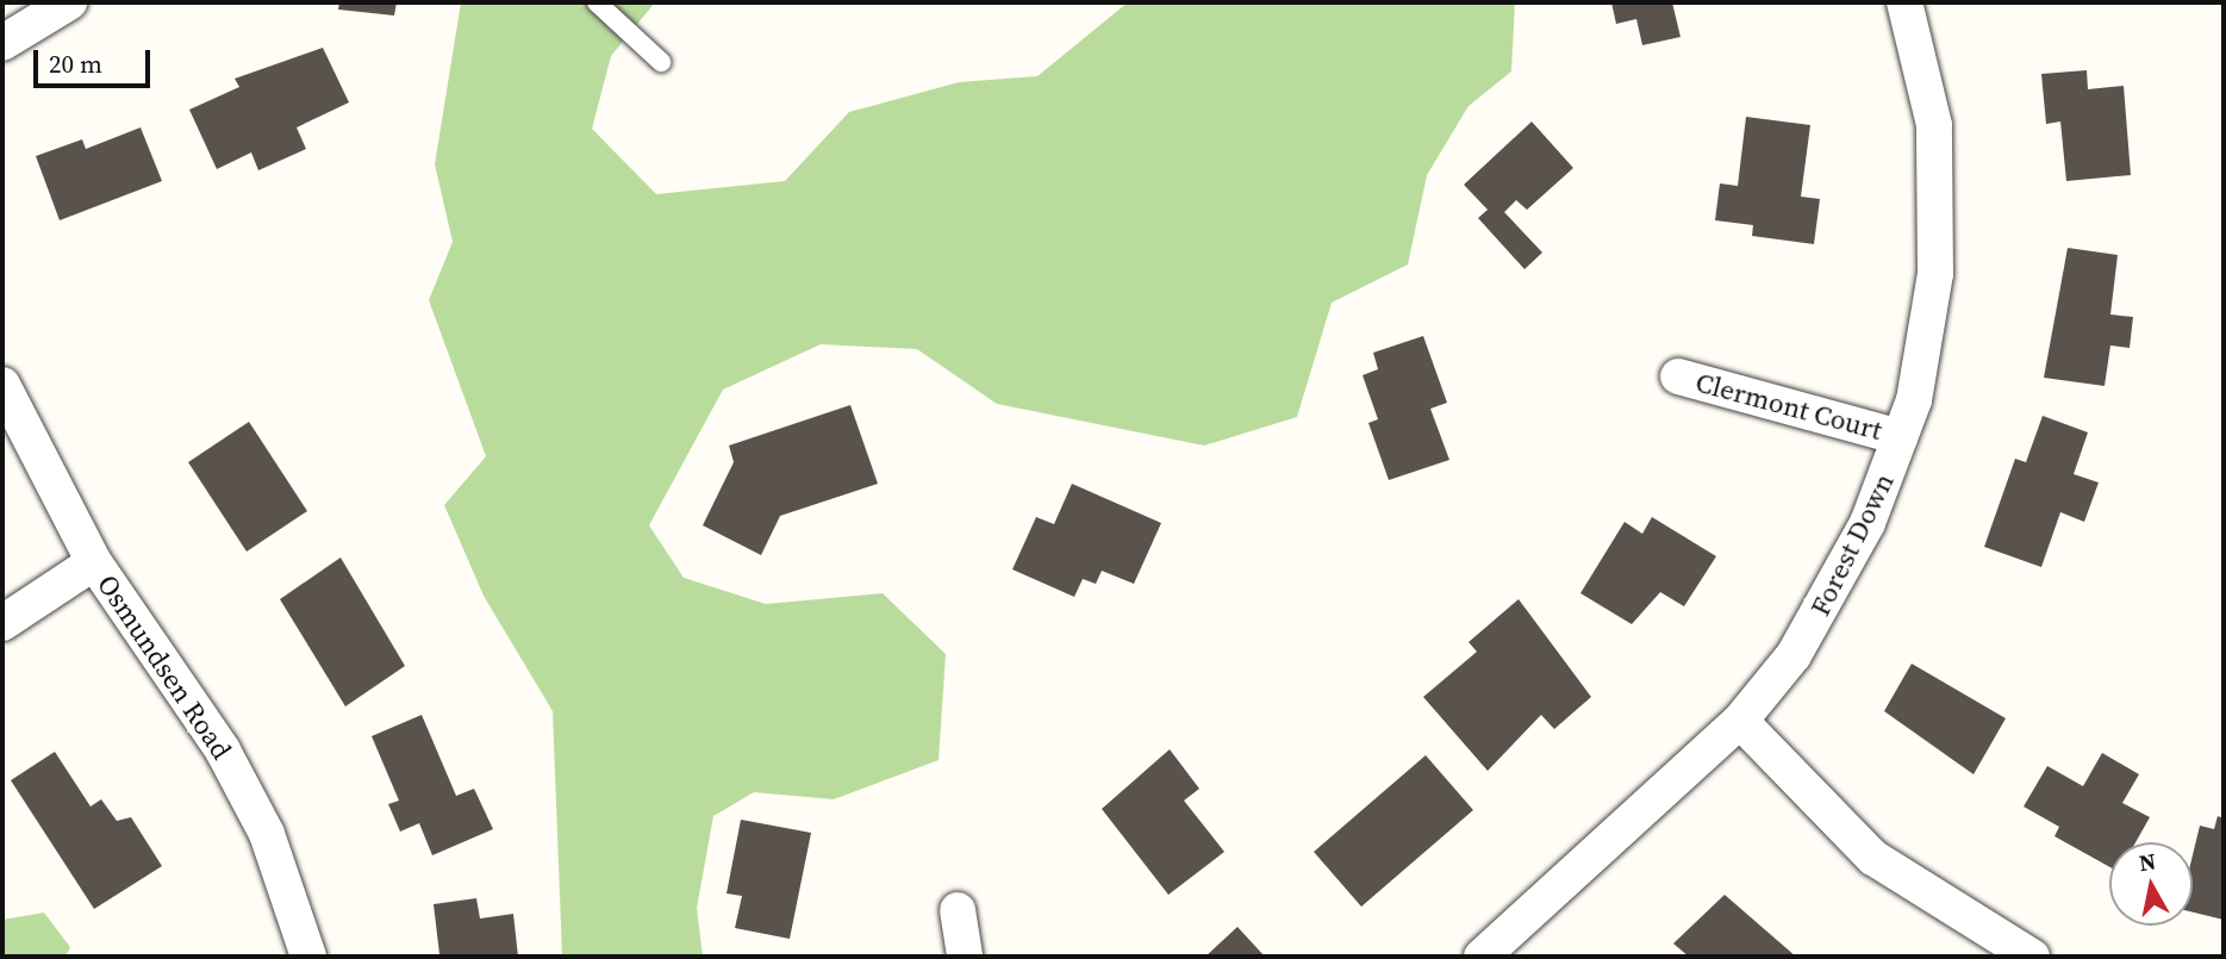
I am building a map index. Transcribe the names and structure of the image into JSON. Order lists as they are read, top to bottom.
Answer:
{
  "streets": {
    "street": ["Clermont Court", "Forest Down", "Osmundsen Road"]
  },
  "crossings": [
    ["Clermont Court", "Forest Down"]
  ],
  "scale_bar": "20 m",
  "north": "top"
}
